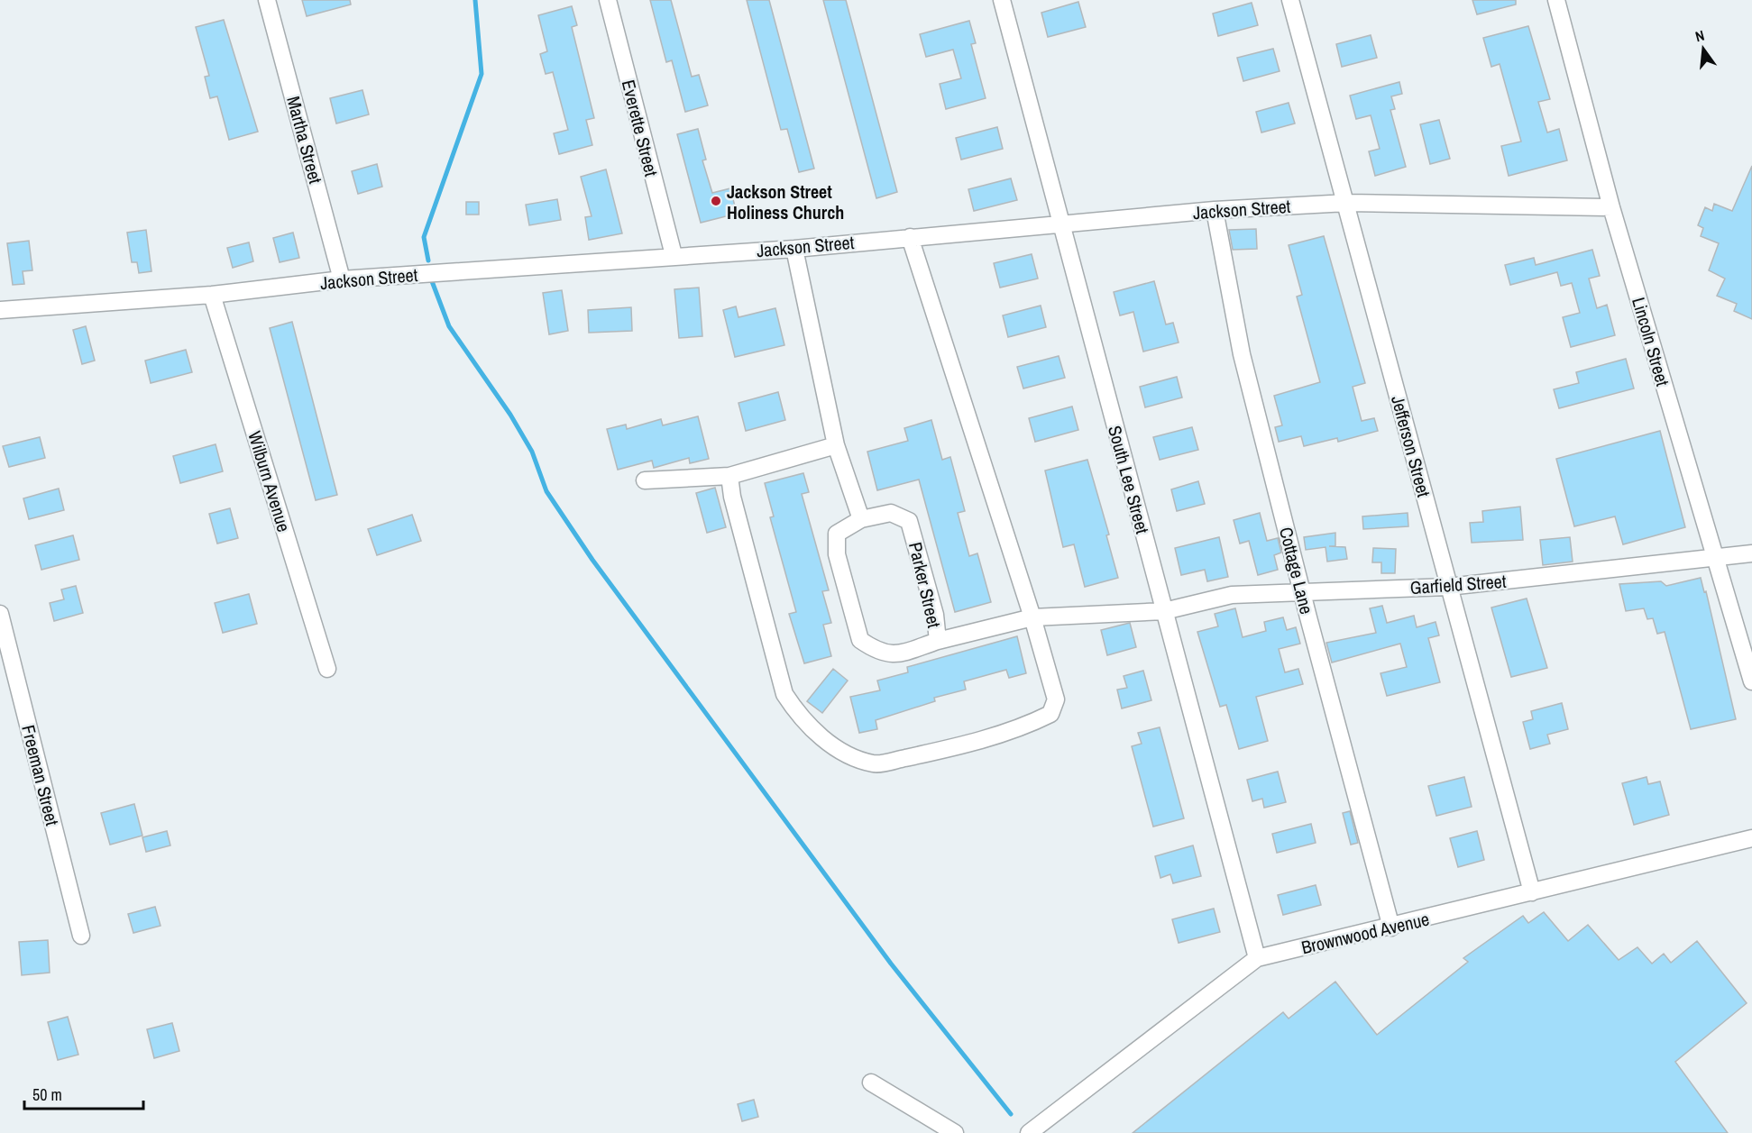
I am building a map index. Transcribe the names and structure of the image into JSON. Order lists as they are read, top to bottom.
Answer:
{
  "streets": {
    "street": [
      "Everette Street",
      "Martha Street",
      "Jackson Street",
      "Lincoln Street",
      "Jefferson Street",
      "South Lee Street",
      "Wilburn Avenue",
      "Cottage Lane",
      "Garfield Street",
      "Parker Street",
      "Freeman Street",
      "Brownwood Avenue"
    ]
  },
  "crossings": [
    ["Everette Street", "Jackson Street"],
    ["Martha Street", "Jackson Street"],
    ["Jackson Street", "Lincoln Street"],
    ["Jackson Street", "Jefferson Street"],
    ["Jackson Street", "South Lee Street"],
    ["Jackson Street", "Wilburn Avenue"],
    ["Jackson Street", "Cottage Lane"],
    ["Lincoln Street", "Garfield Street"],
    ["Jefferson Street", "Garfield Street"],
    ["Jefferson Street", "Brownwood Avenue"],
    ["South Lee Street", "Garfield Street"],
    ["South Lee Street", "Brownwood Avenue"],
    ["Cottage Lane", "Garfield Street"],
    ["Cottage Lane", "Brownwood Avenue"],
    ["Garfield Street", "Parker Street"]
  ],
  "places": ["Jackson Street Holiness Church"],
  "scale_bar": "50 m",
  "north": "top"
}
